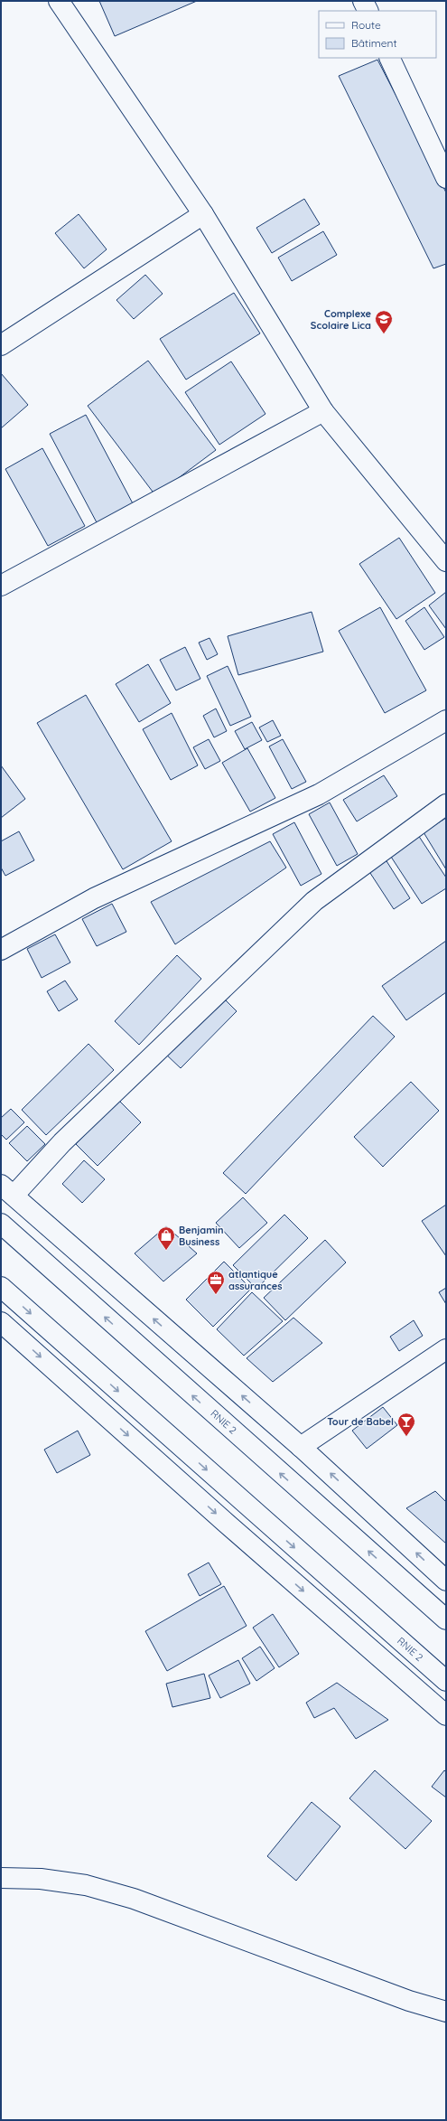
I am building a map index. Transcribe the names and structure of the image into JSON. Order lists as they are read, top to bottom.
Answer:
{
  "streets": {
    "main road": ["RNIE 2"]
  },
  "places": {
    "school or university": ["Complexe Scolaire Lica"],
    "shop": ["Benjamin Business"],
    "office": ["atlantique assurances"],
    "bar": ["Tour de Babel"]
  },
  "legend": ["Route", "Bâtiment"]
}
